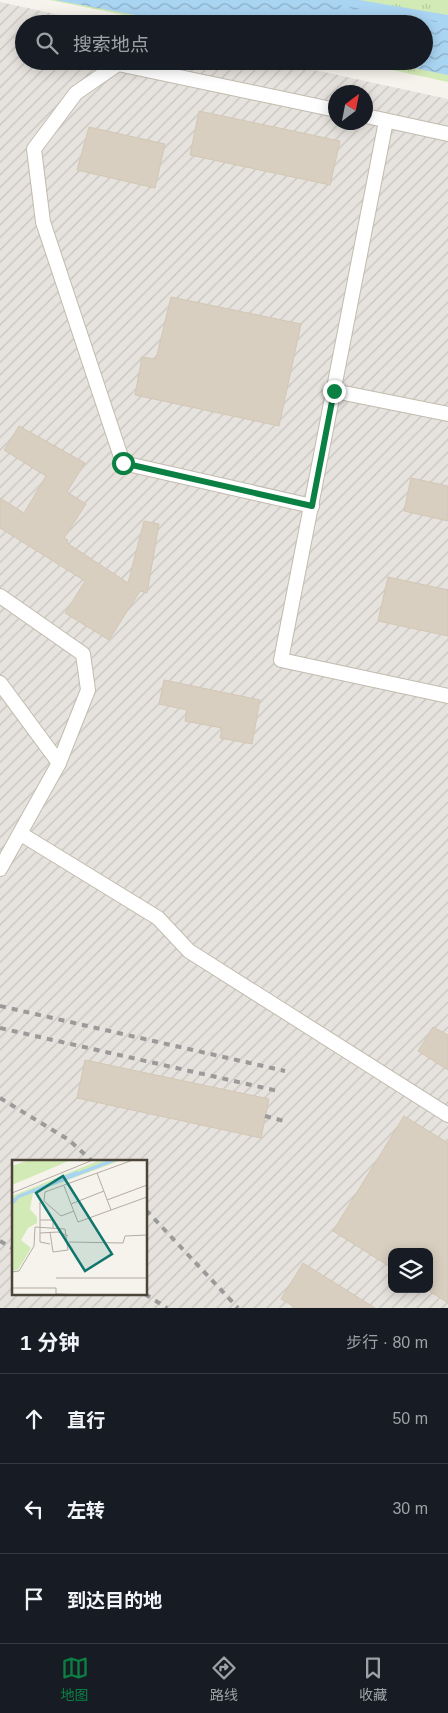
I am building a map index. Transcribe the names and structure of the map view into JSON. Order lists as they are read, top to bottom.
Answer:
{
  "north": "top right",
  "page": {
    "search": "搜索地点",
    "heading": ["1 分钟", "步行 · 80 m"],
    "list": [
      ["直行", "50 m"],
      ["左转", "30 m"],
      "到达目的地"
    ],
    "nav": ["地图", "路线", "收藏"]
  }
}
